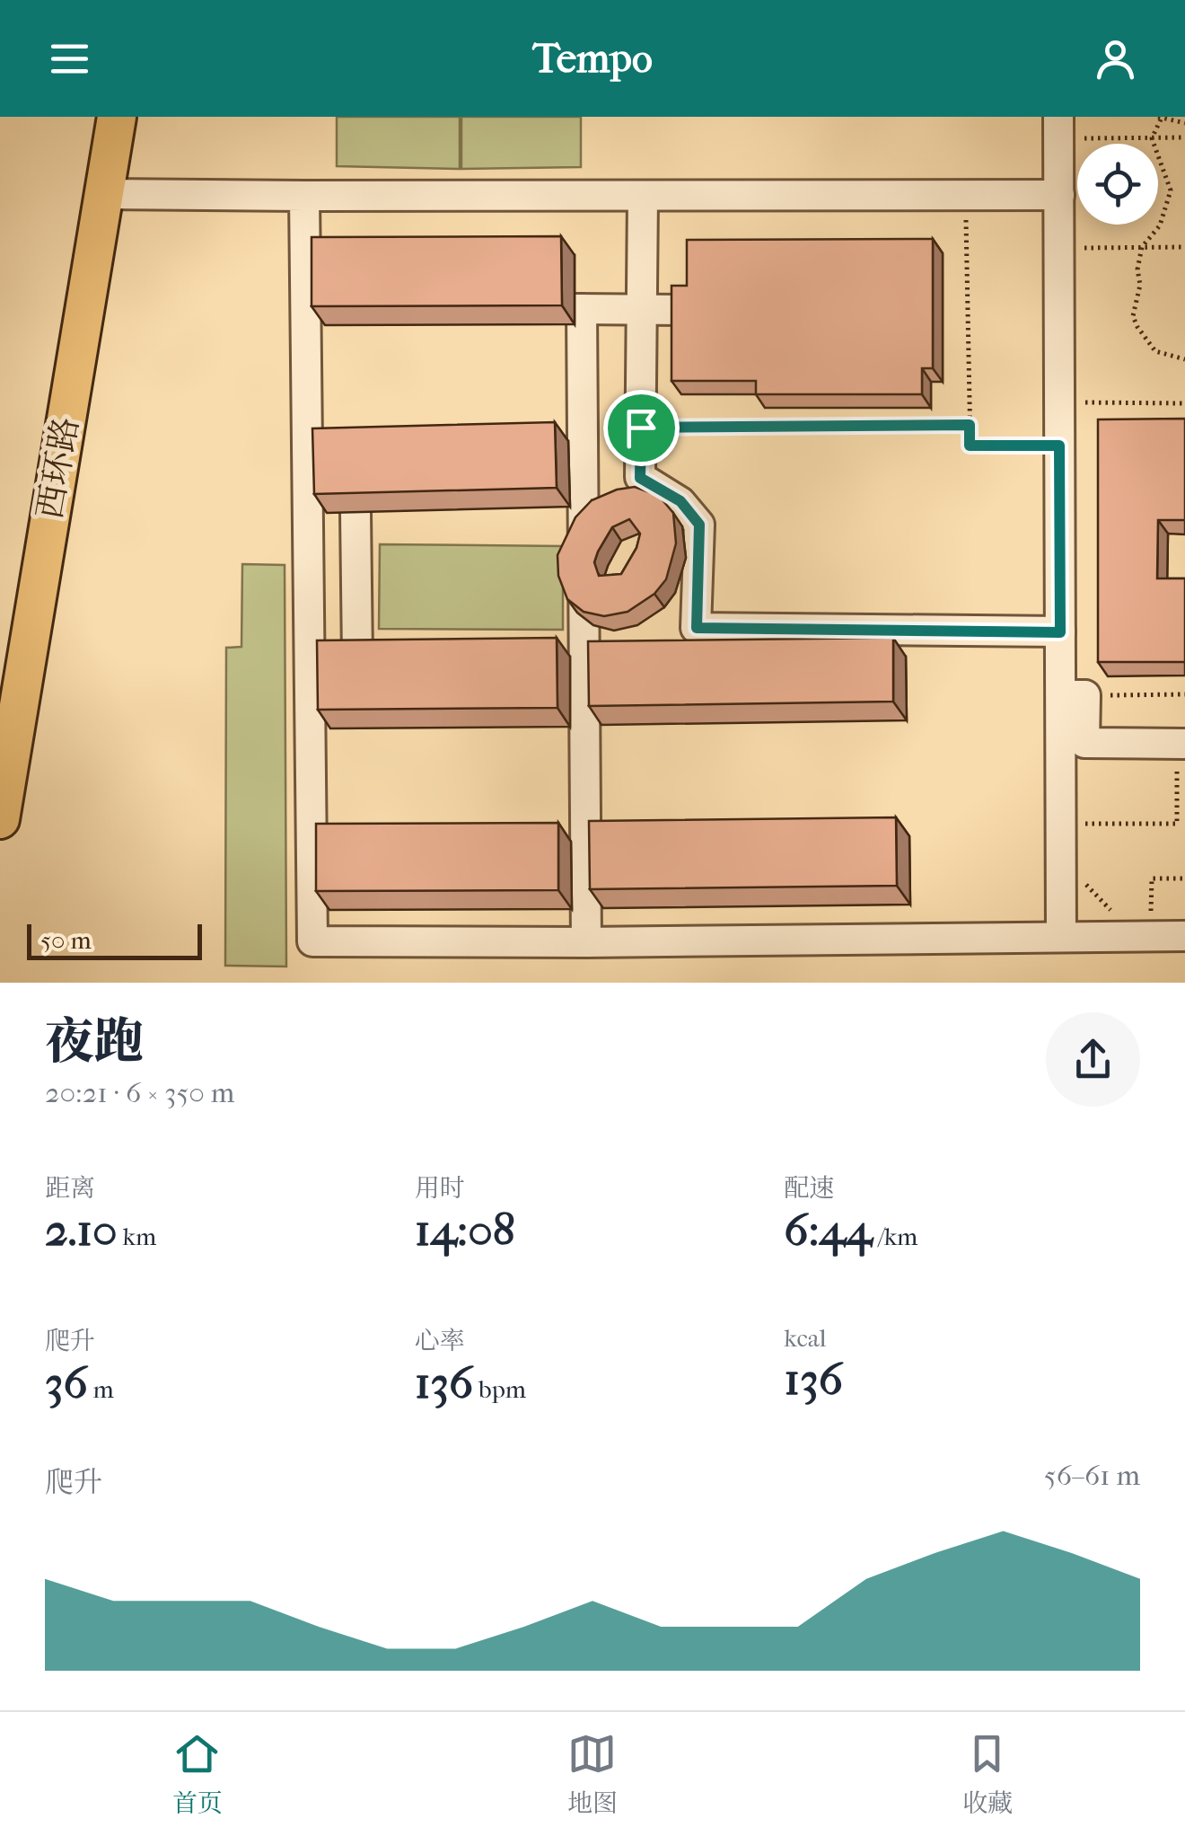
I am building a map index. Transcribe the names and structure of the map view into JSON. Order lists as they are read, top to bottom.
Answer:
{
  "streets": {
    "main road": ["西环路"]
  },
  "scale_bar": "50 m",
  "page": {
    "header": "Tempo",
    "scale": "50 m",
    "heading": ["夜跑", "20:21 · 6 × 350 m"],
    "stats": [
      ["距离", "2.10 km"],
      ["用时", "14:08"],
      ["配速", "6:44 /km"],
      ["爬升", "36 m"],
      ["心率", "136 bpm"],
      ["kcal", "136"]
    ],
    "chart": ["爬升", "56–61 m"],
    "tabs": ["首页", "地图", "收藏"]
  }
}
